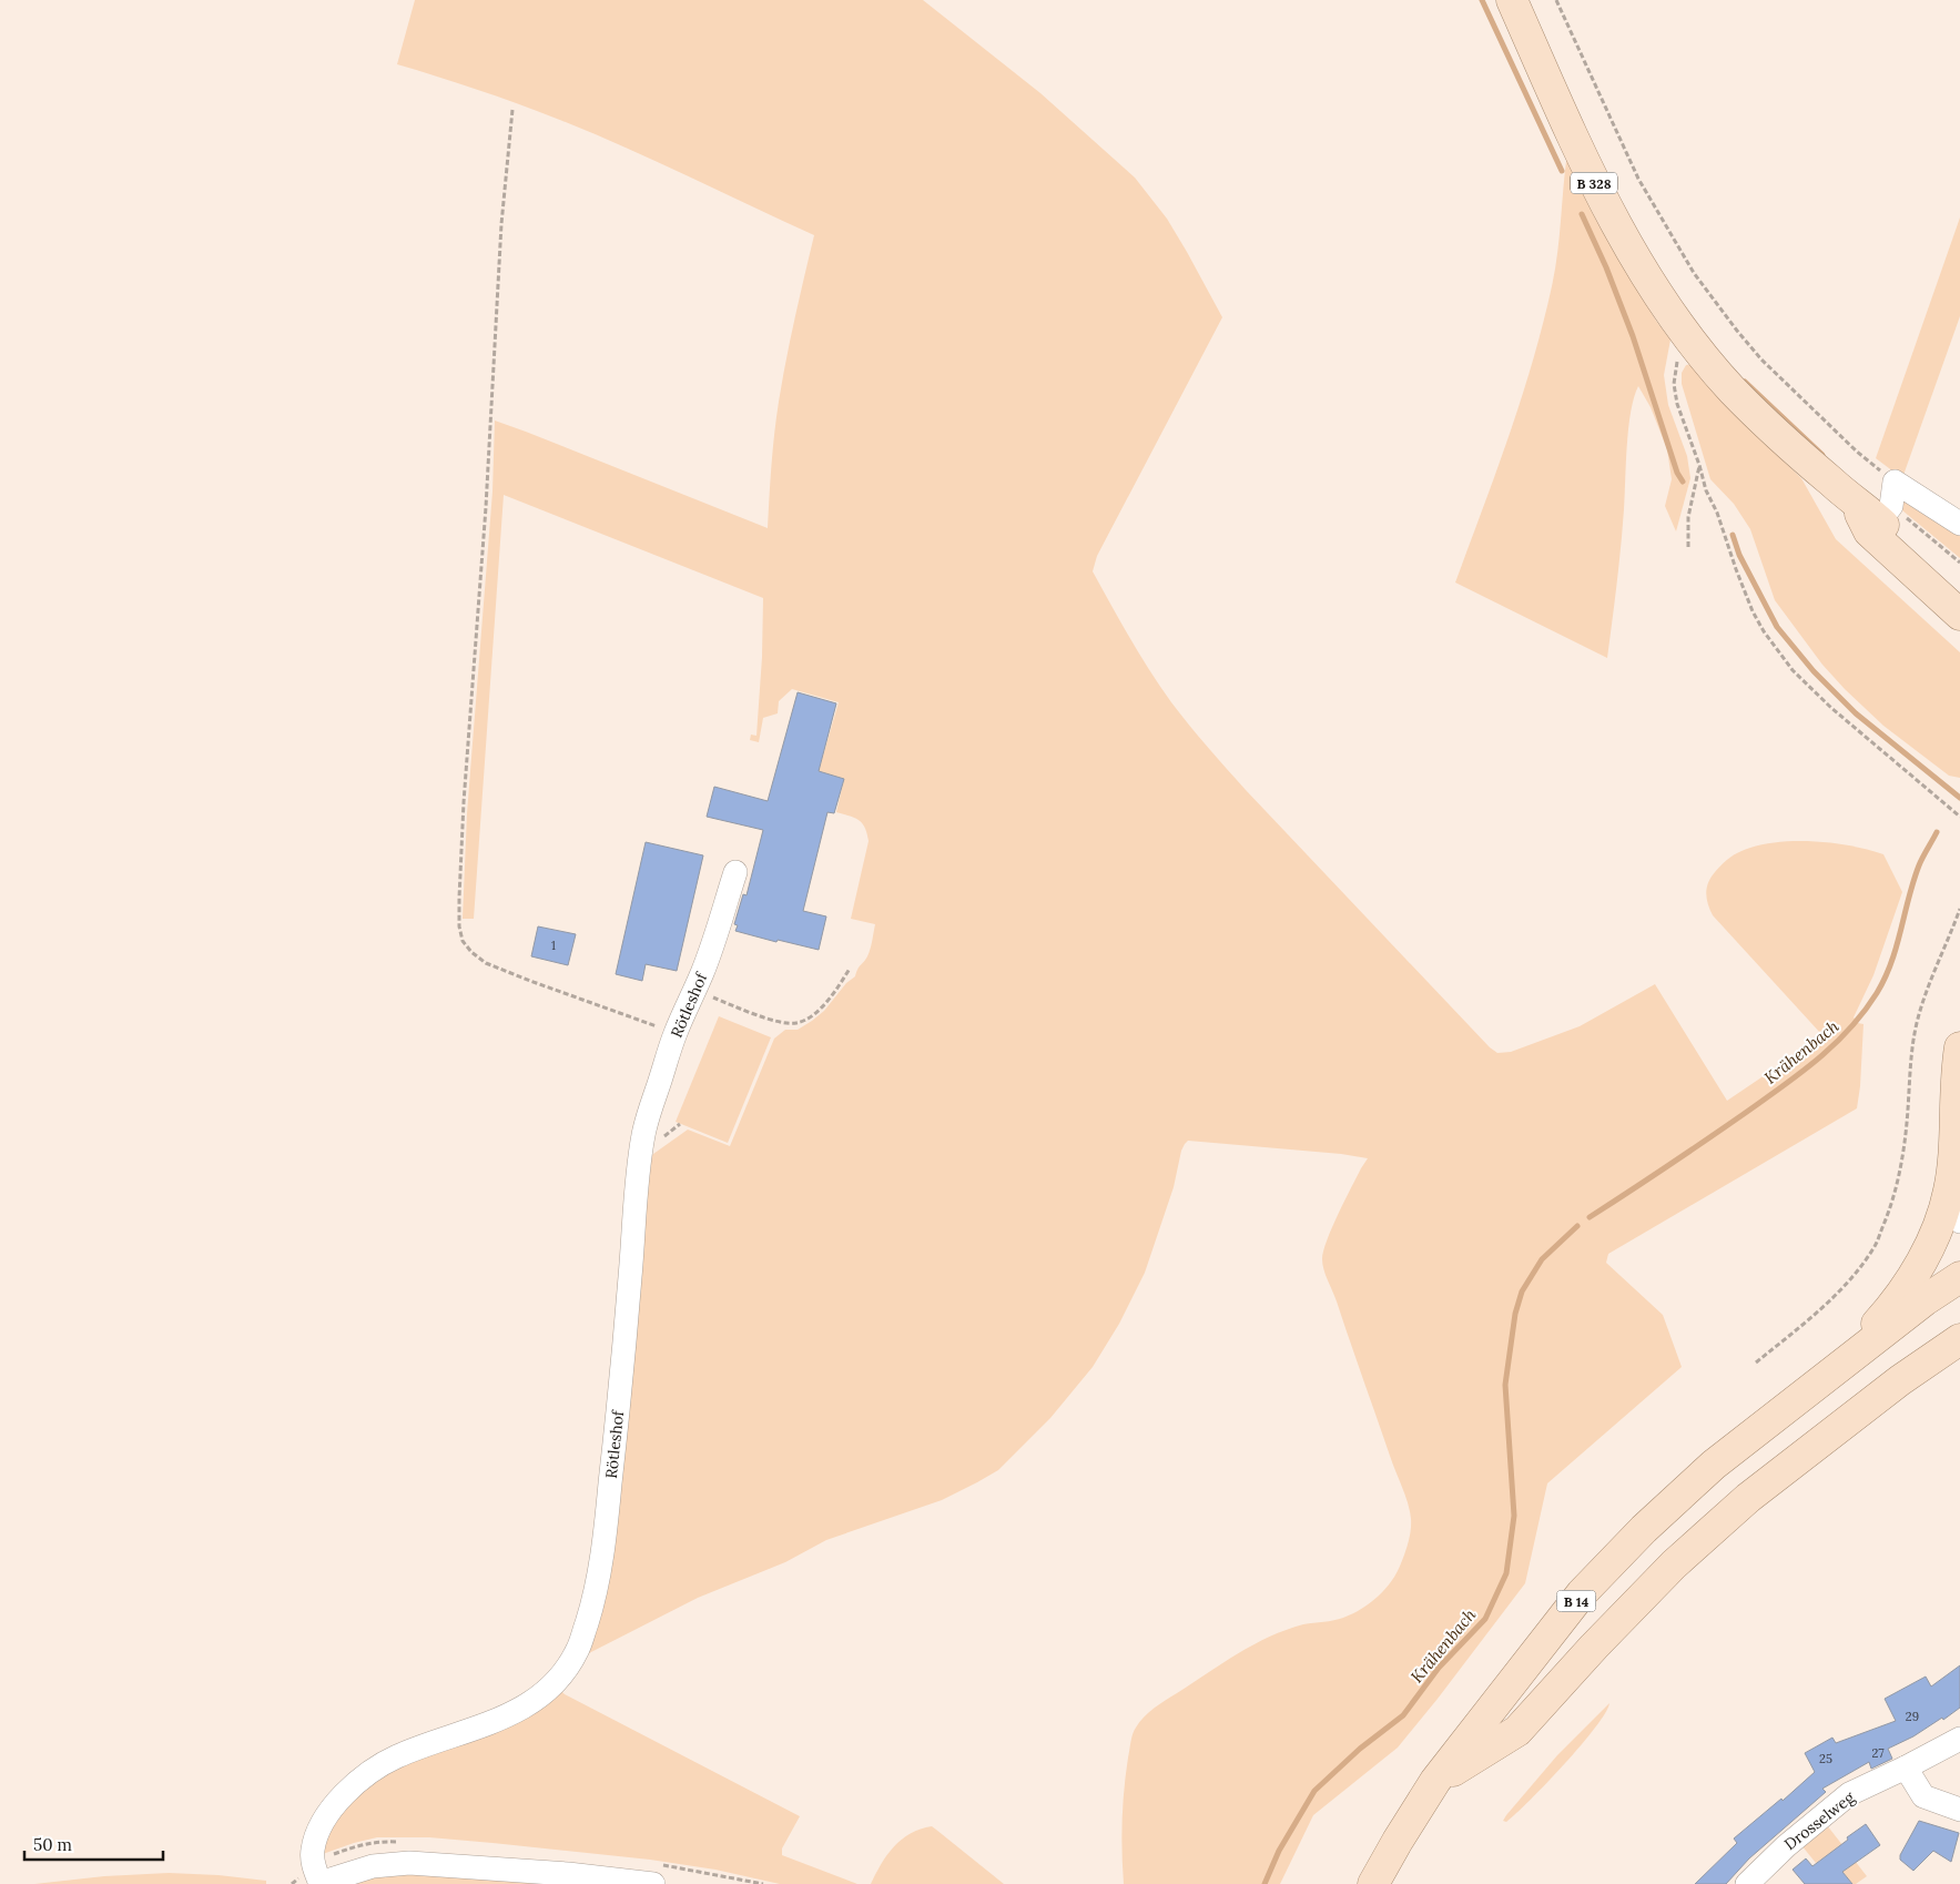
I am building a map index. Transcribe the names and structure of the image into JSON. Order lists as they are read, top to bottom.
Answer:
{
  "streets": {
    "main road": ["B 328", "B 14"],
    "street": ["Rötleshof", "Drosselweg"]
  },
  "water": ["Krähenbach"],
  "house_numbers": [
    "1",
    "29",
    "27",
    "25"
  ],
  "scale_bar": "50 m"
}
